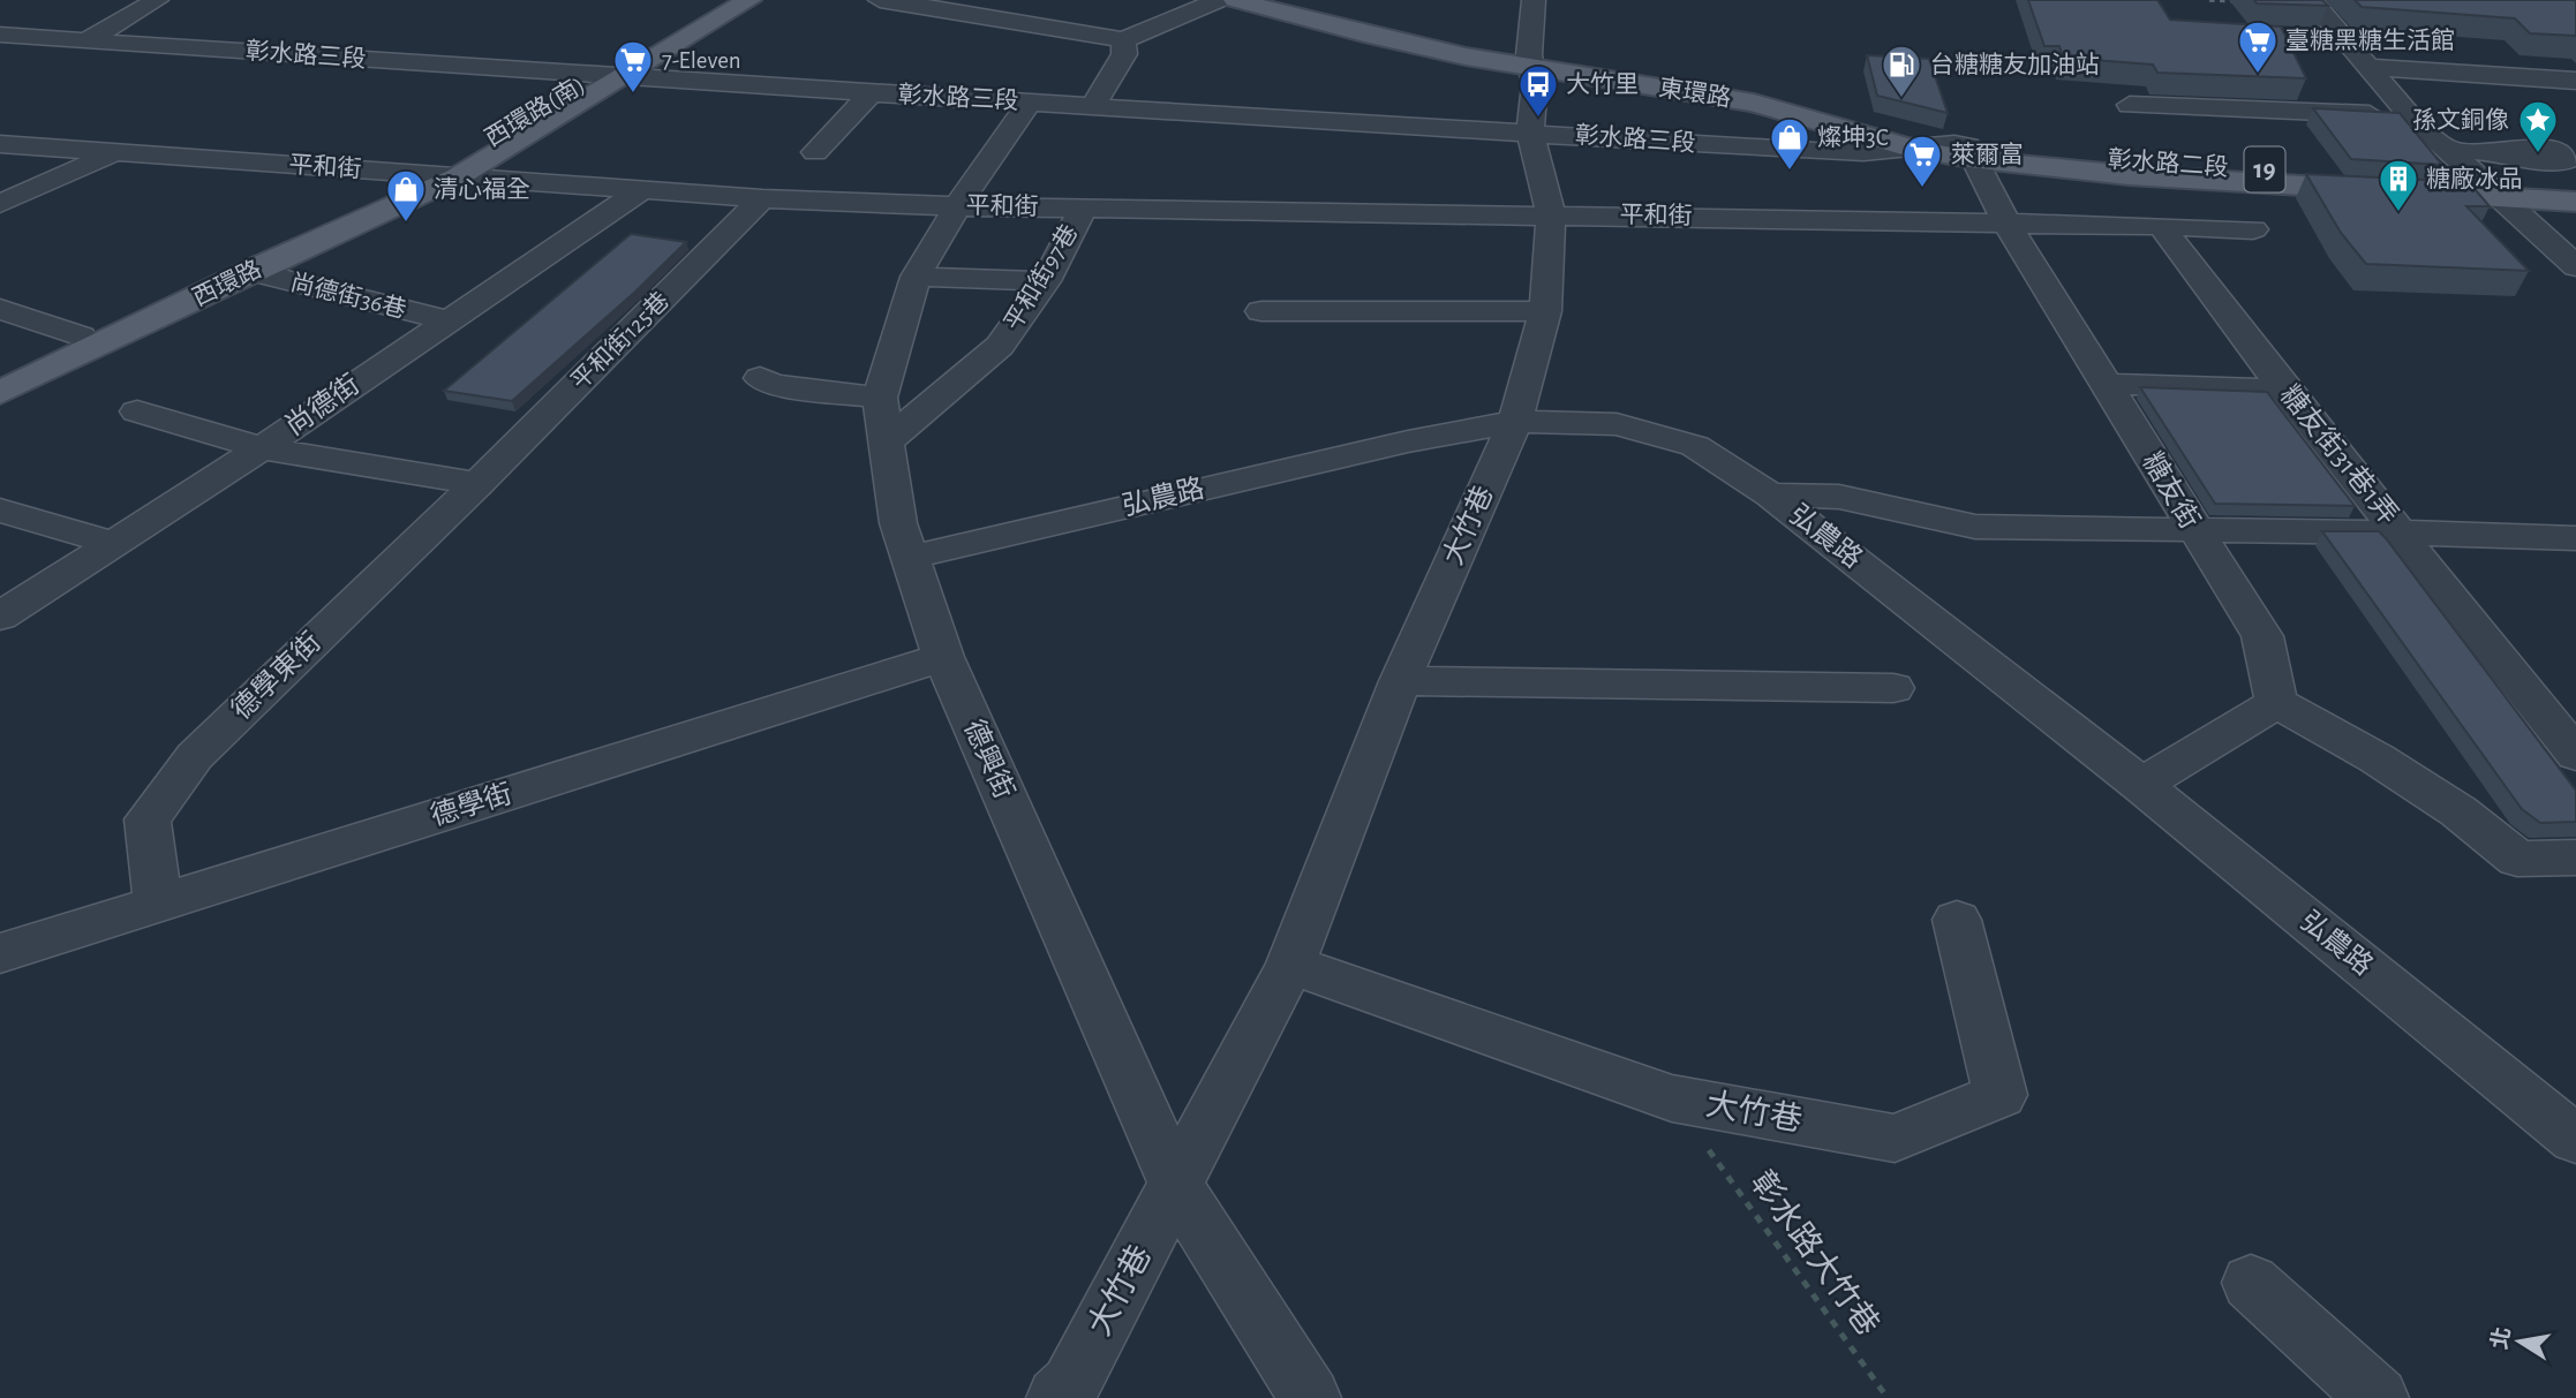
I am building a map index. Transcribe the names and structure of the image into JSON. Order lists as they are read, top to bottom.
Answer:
{
  "streets": {
    "main road": [
      "彰水路三段",
      "東環路",
      "西環路(南)",
      "彰水路二段",
      "19",
      "西環路"
    ],
    "street": [
      "平和街",
      "平和街97巷",
      "尚德街36巷",
      "平和街125巷",
      "尚德街",
      "糖友街31巷1弄",
      "糖友街",
      "弘農路",
      "大竹巷",
      "德學東街",
      "德興街",
      "德學街"
    ],
    "path": ["彰水路大竹巷"]
  },
  "crossings": [
    ["彰水路三段", "東環路"],
    ["彰水路三段", "西環路(南)"],
    ["彰水路三段", "彰水路二段"],
    ["彰水路三段", "糖友街"],
    ["彰水路三段", "大竹巷"],
    ["彰水路三段", "德興街"],
    ["東環路", "彰水路二段"],
    ["東環路", "糖友街"],
    ["東環路", "大竹巷"],
    ["西環路(南)", "平和街"],
    ["西環路(南)", "西環路"],
    ["彰水路二段", "糖友街"],
    ["平和街", "平和街97巷"],
    ["平和街", "西環路"],
    ["平和街", "平和街125巷"],
    ["平和街", "尚德街"],
    ["平和街", "糖友街31巷1弄"],
    ["平和街", "糖友街"],
    ["平和街", "大竹巷"],
    ["平和街", "德興街"],
    ["平和街97巷", "德興街"],
    ["西環路", "尚德街36巷"],
    ["尚德街36巷", "尚德街"],
    ["平和街125巷", "德學東街"],
    ["弘農路", "大竹巷"],
    ["弘農路", "德興街"],
    ["大竹巷", "德興街"],
    ["大竹巷", "彰水路大竹巷"],
    ["德學東街", "德學街"],
    ["德興街", "德學街"]
  ],
  "places": {
    "supermarket": ["臺糖黑糖生活館", "7-Eleven", "萊爾富"],
    "fuel station": ["台糖糖友加油站"],
    "bus stop": ["大竹里"],
    "place": ["孫文銅像"],
    "shop": ["燦坤3C", "清心福全"],
    "building": ["糖廠冰品"]
  },
  "north": "left"
}
